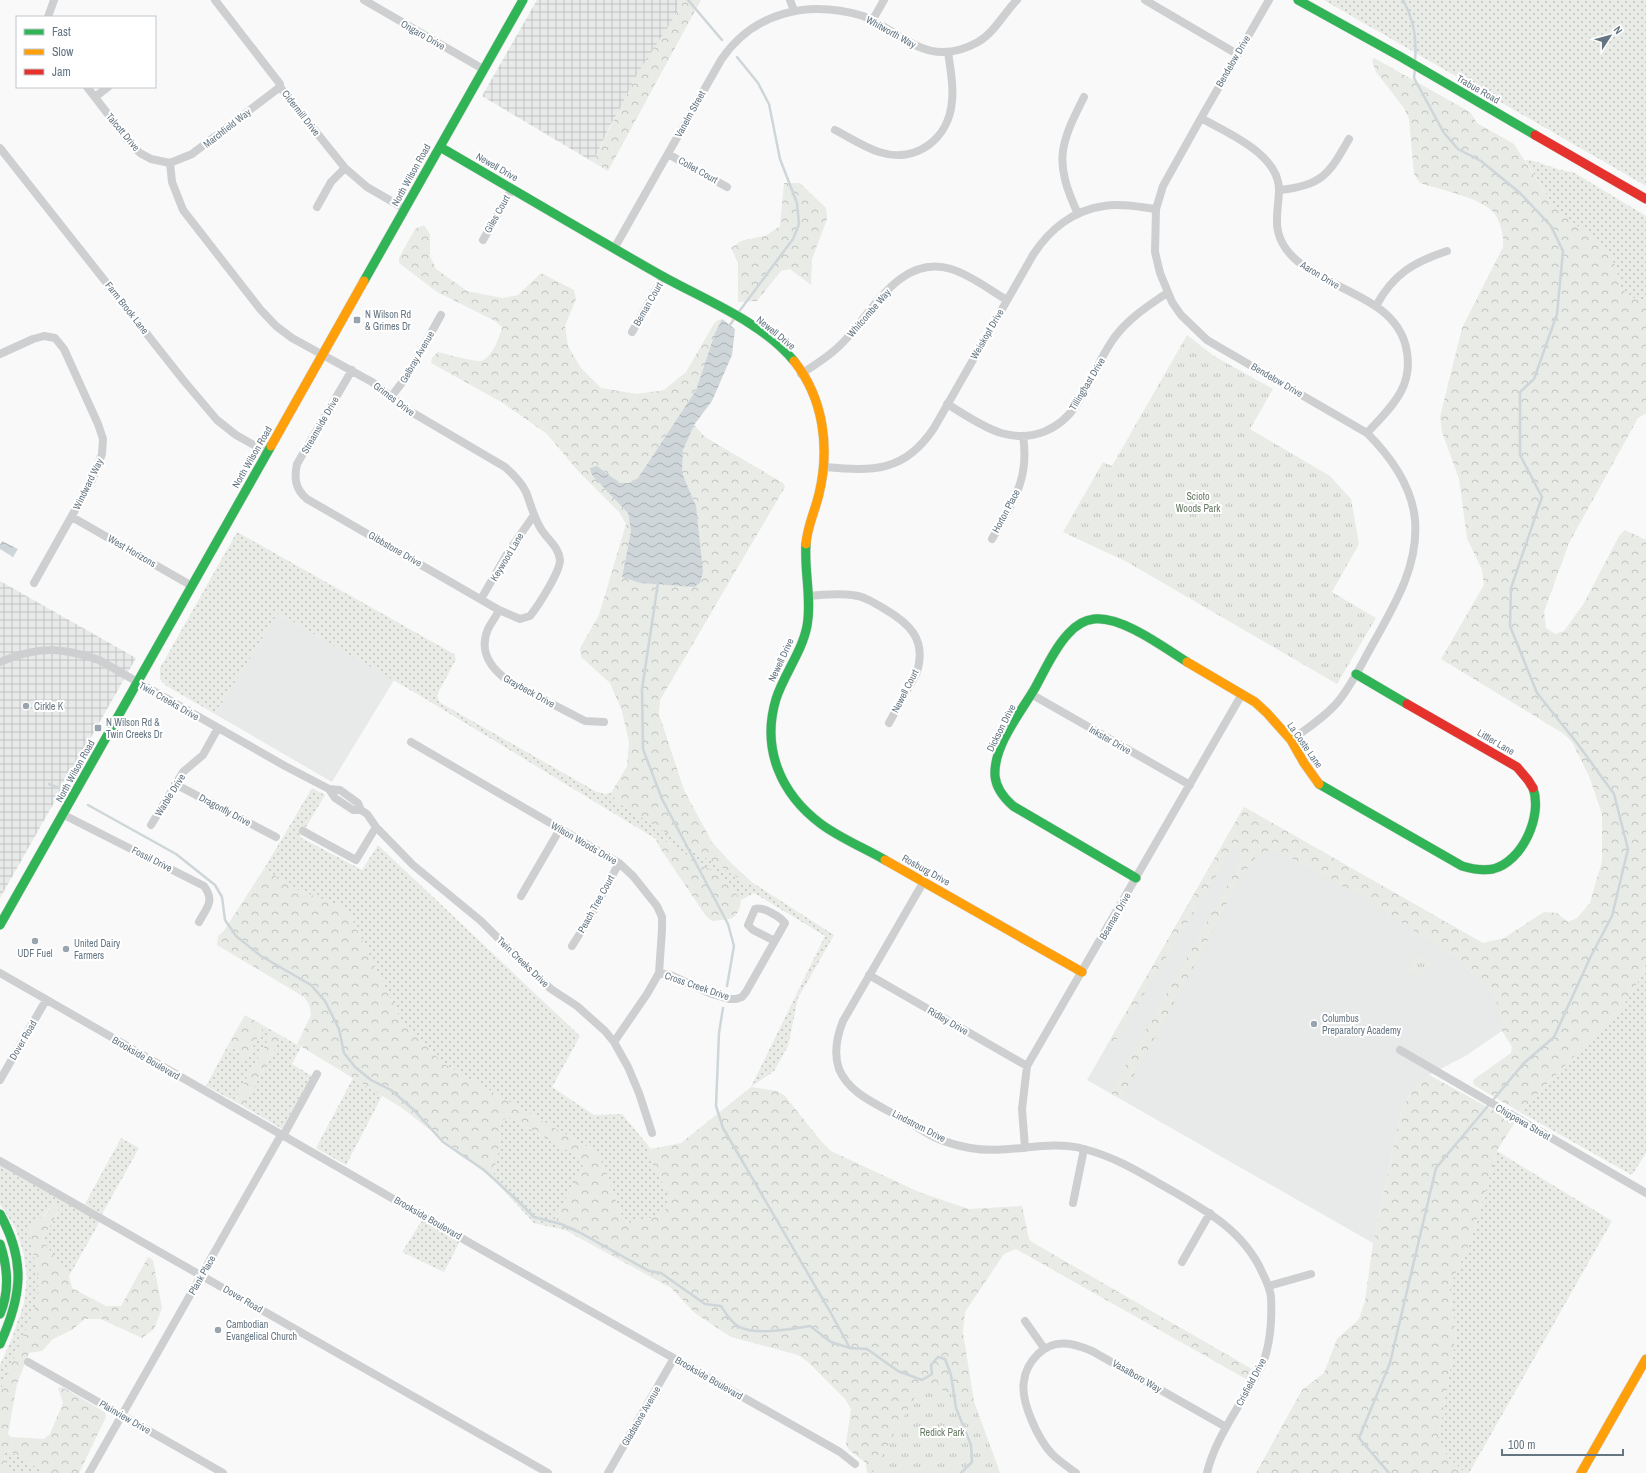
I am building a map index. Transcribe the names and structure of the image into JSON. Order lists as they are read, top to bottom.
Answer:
{
  "streets": {
    "main road": [
      "Trabue Road",
      "Newell Drive",
      "North Wilson Road",
      "Dickson Drive",
      "Littler Lane",
      "La Coste Lane",
      "Rosburg Drive"
    ],
    "street": [
      "Whitworth Way",
      "Ongaro Drive",
      "Bendelow Drive",
      "Cidermill Drive",
      "Vanelm Street",
      "Marchfield Way",
      "Talcott Drive",
      "Collet Court",
      "Giles Court",
      "Aaron Drive",
      "Beman Court",
      "Farm Brook Lane",
      "Whitcombe Way",
      "Weiskopf Drive",
      "Gelbray Avenue",
      "Tillinghast Drive",
      "Grimes Drive",
      "Streamside Drive",
      "Windward Way",
      "Horton Place",
      "Gibbstone Drive",
      "West Horizons",
      "Keywood Lane",
      "Graybeck Drive",
      "Newell Court",
      "Twin Creeks Drive",
      "Inkster Drive",
      "Warble Drive",
      "Dragonfly Drive",
      "Wilson Woods Drive",
      "Fossil Drive",
      "Peach Tree Court",
      "Beaman Drive",
      "Cross Creek Drive",
      "Ridley Drive",
      "Dover Road",
      "Brookside Boulevard",
      "Chippewa Street",
      "Lindstrom Drive",
      "Plank Place",
      "Vasalboro Way",
      "Crisfield Drive",
      "Gladstone Avenue",
      "Plainview Drive"
    ]
  },
  "crossings": [
    ["Whitworth Way", "Vanelm Street"],
    ["Ongaro Drive", "North Wilson Road"],
    ["Bendelow Drive", "Aaron Drive"],
    ["Bendelow Drive", "Weiskopf Drive"],
    ["Bendelow Drive", "Tillinghast Drive"],
    ["Bendelow Drive", "Littler Lane"],
    ["Bendelow Drive", "La Coste Lane"],
    ["Cidermill Drive", "Marchfield Way"],
    ["Cidermill Drive", "North Wilson Road"],
    ["Vanelm Street", "Newell Drive"],
    ["Vanelm Street", "Collet Court"],
    ["Marchfield Way", "Talcott Drive"],
    ["Marchfield Way", "Grimes Drive"],
    ["Talcott Drive", "Grimes Drive"],
    ["Newell Drive", "North Wilson Road"],
    ["Newell Drive", "Giles Court"],
    ["Newell Drive", "Beman Court"],
    ["Newell Drive", "Whitcombe Way"],
    ["Newell Drive", "Weiskopf Drive"],
    ["Newell Drive", "Newell Court"],
    ["Newell Drive", "Rosburg Drive"],
    ["North Wilson Road", "Farm Brook Lane"],
    ["North Wilson Road", "Grimes Drive"],
    ["North Wilson Road", "West Horizons"],
    ["North Wilson Road", "Twin Creeks Drive"],
    ["North Wilson Road", "Fossil Drive"],
    ["Whitcombe Way", "Weiskopf Drive"],
    ["Weiskopf Drive", "Tillinghast Drive"],
    ["Gelbray Avenue", "Grimes Drive"],
    ["Tillinghast Drive", "Horton Place"],
    ["Grimes Drive", "Streamside Drive"],
    ["Grimes Drive", "Gibbstone Drive"],
    ["Grimes Drive", "Keywood Lane"],
    ["Grimes Drive", "Graybeck Drive"],
    ["Streamside Drive", "Gibbstone Drive"],
    ["Windward Way", "West Horizons"],
    ["Gibbstone Drive", "Keywood Lane"],
    ["Gibbstone Drive", "Graybeck Drive"],
    ["Twin Creeks Drive", "Warble Drive"],
    ["Twin Creeks Drive", "Wilson Woods Drive"],
    ["Dickson Drive", "Inkster Drive"],
    ["Dickson Drive", "La Coste Lane"],
    ["Dickson Drive", "Beaman Drive"],
    ["Inkster Drive", "Beaman Drive"],
    ["Littler Lane", "La Coste Lane"],
    ["La Coste Lane", "Beaman Drive"],
    ["Warble Drive", "Dragonfly Drive"],
    ["Wilson Woods Drive", "Peach Tree Court"],
    ["Wilson Woods Drive", "Cross Creek Drive"],
    ["Rosburg Drive", "Beaman Drive"],
    ["Rosburg Drive", "Lindstrom Drive"],
    ["Beaman Drive", "Ridley Drive"],
    ["Beaman Drive", "Lindstrom Drive"],
    ["Ridley Drive", "Lindstrom Drive"],
    ["Dover Road", "Brookside Boulevard"],
    ["Dover Road", "Plank Place"],
    ["Brookside Boulevard", "Plank Place"],
    ["Brookside Boulevard", "Gladstone Avenue"],
    ["Lindstrom Drive", "Crisfield Drive"],
    ["Plank Place", "Plainview Drive"],
    ["Vasalboro Way", "Crisfield Drive"]
  ],
  "parks": ["Scioto Woods Park", "Redick Park"],
  "places": {
    "transit": ["N Wilson Rd & Grimes Dr", "N Wilson Rd & Twin Creeks Dr"],
    "other": [
      "Cirkle K",
      "UDF Fuel",
      "United Dairy Farmers",
      "Columbus Preparatory Academy",
      "Cambodian Evangelical Church"
    ]
  },
  "legend": ["Fast", "Slow", "Jam"],
  "scale_bar": "100 m",
  "north": "top right"
}
